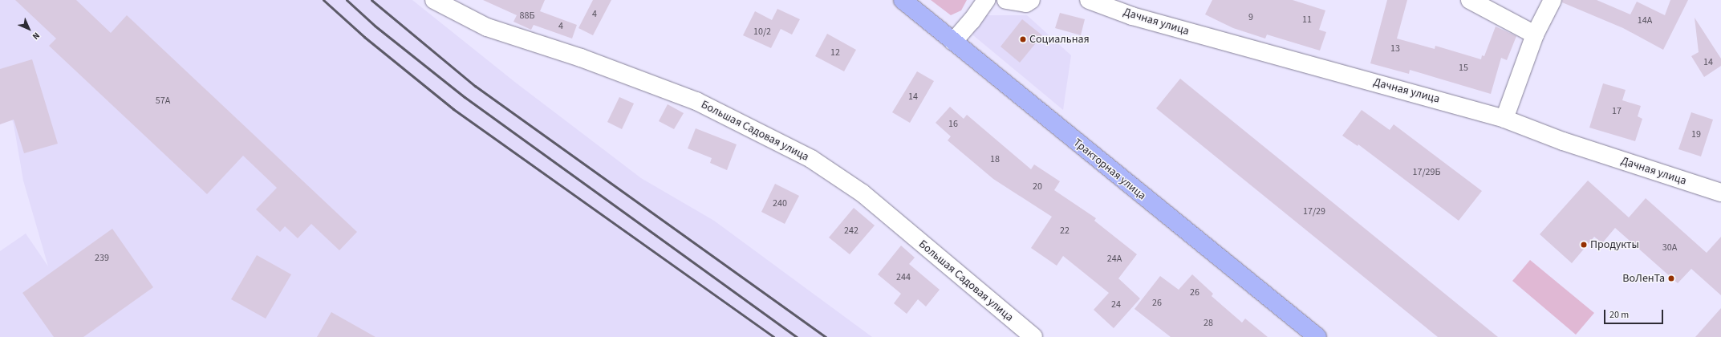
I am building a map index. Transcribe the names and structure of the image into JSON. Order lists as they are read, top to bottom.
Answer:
{
  "streets": {
    "main road": ["Тракторная улица"],
    "street": ["Дачная улица", "Большая Садовая улица"]
  },
  "places": ["Социальная", "Продукты", "ВоЛенТа"],
  "house_numbers": [
    "4",
    "88Б",
    "9",
    "11",
    "14А",
    "4",
    "10/2",
    "13",
    "12",
    "14",
    "15",
    "14",
    "57А",
    "17",
    "16",
    "19",
    "18",
    "17/29Б",
    "20",
    "240",
    "17/29",
    "242",
    "22",
    "30А",
    "239",
    "24А",
    "244",
    "26",
    "26",
    "24",
    "28"
  ],
  "scale_bar": "20 m",
  "north": "bottom right"
}
